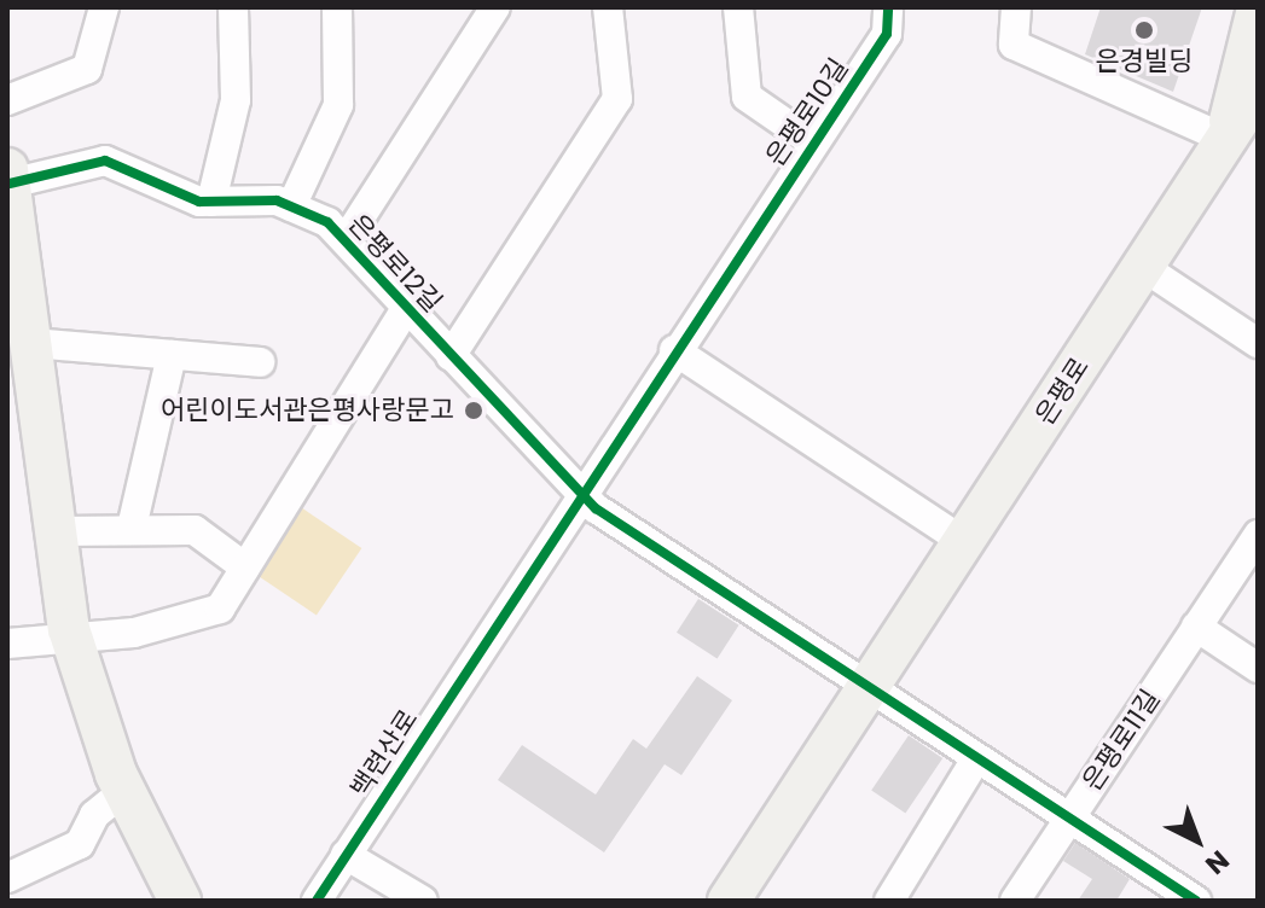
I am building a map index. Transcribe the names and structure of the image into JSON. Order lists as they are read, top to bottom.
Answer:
{
  "streets": {
    "main road": ["은평로"],
    "street": [
      "은평로10길",
      "은평로12길",
      "은평로11길",
      "백련산로"
    ]
  },
  "crossings": [
    ["은평로12길", "은평로"],
    ["은평로12길", "백련산로"]
  ],
  "places": ["은경빌딩", "어린이도서관은평사랑문고"],
  "north": "bottom right"
}
